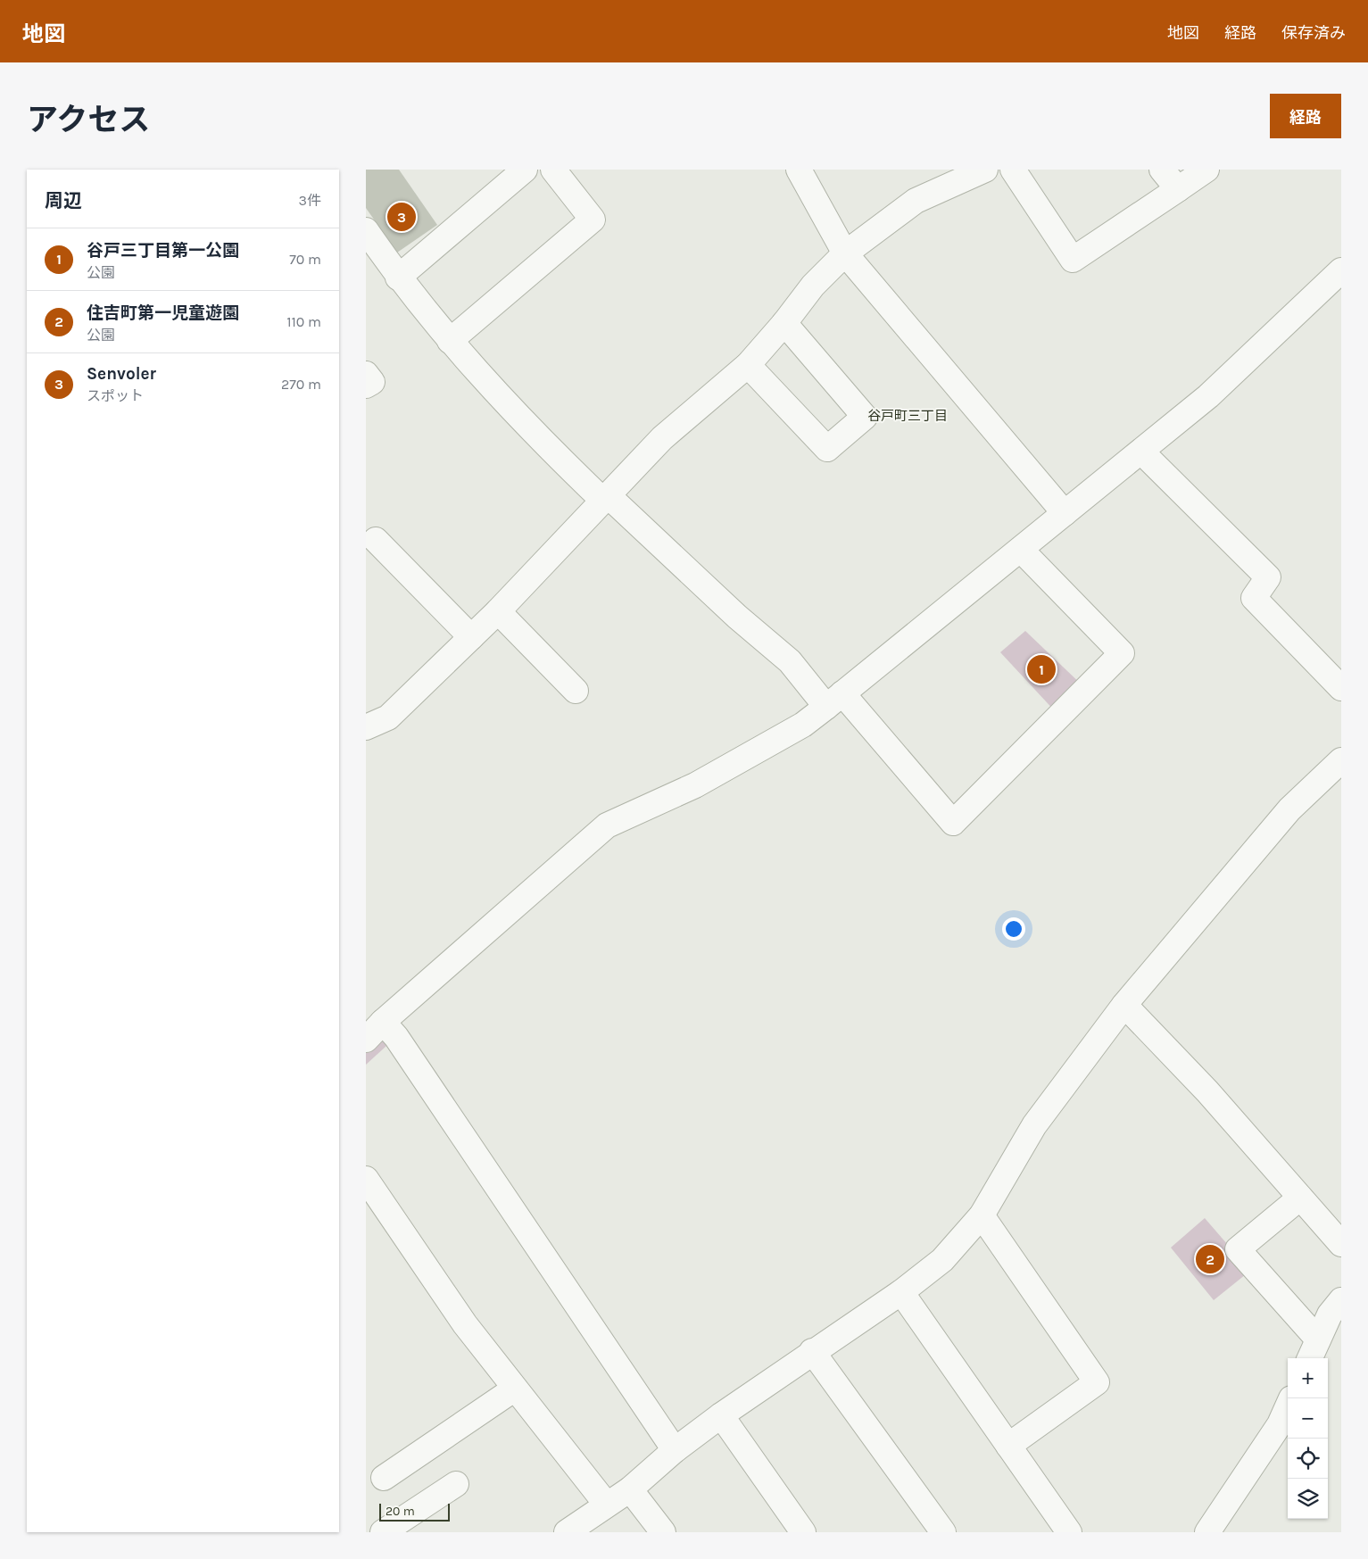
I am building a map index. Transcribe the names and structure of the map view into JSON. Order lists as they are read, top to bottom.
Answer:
{
  "districts": ["谷戸町三丁目"],
  "scale_bar": "20 m",
  "page": {
    "header": "地図",
    "nav": ["地図", "経路", "保存済み"],
    "title": "アクセス",
    "buttons": "経路",
    "heading": ["周辺", "3件"],
    "pins": ["3", "1", "2"],
    "list": [
      {
        "mark": "1",
        "name": "谷戸三丁目第一公園",
        "note": "公園",
        "value": "70 m"
      },
      {
        "mark": "2",
        "name": "住吉町第一児童遊園",
        "note": "公園",
        "value": "110 m"
      },
      {
        "mark": "3",
        "name": "Senvoler",
        "note": "スポット",
        "value": "270 m"
      }
    ],
    "map_buttons": ["+", "−"],
    "scale": "20 m"
  }
}
